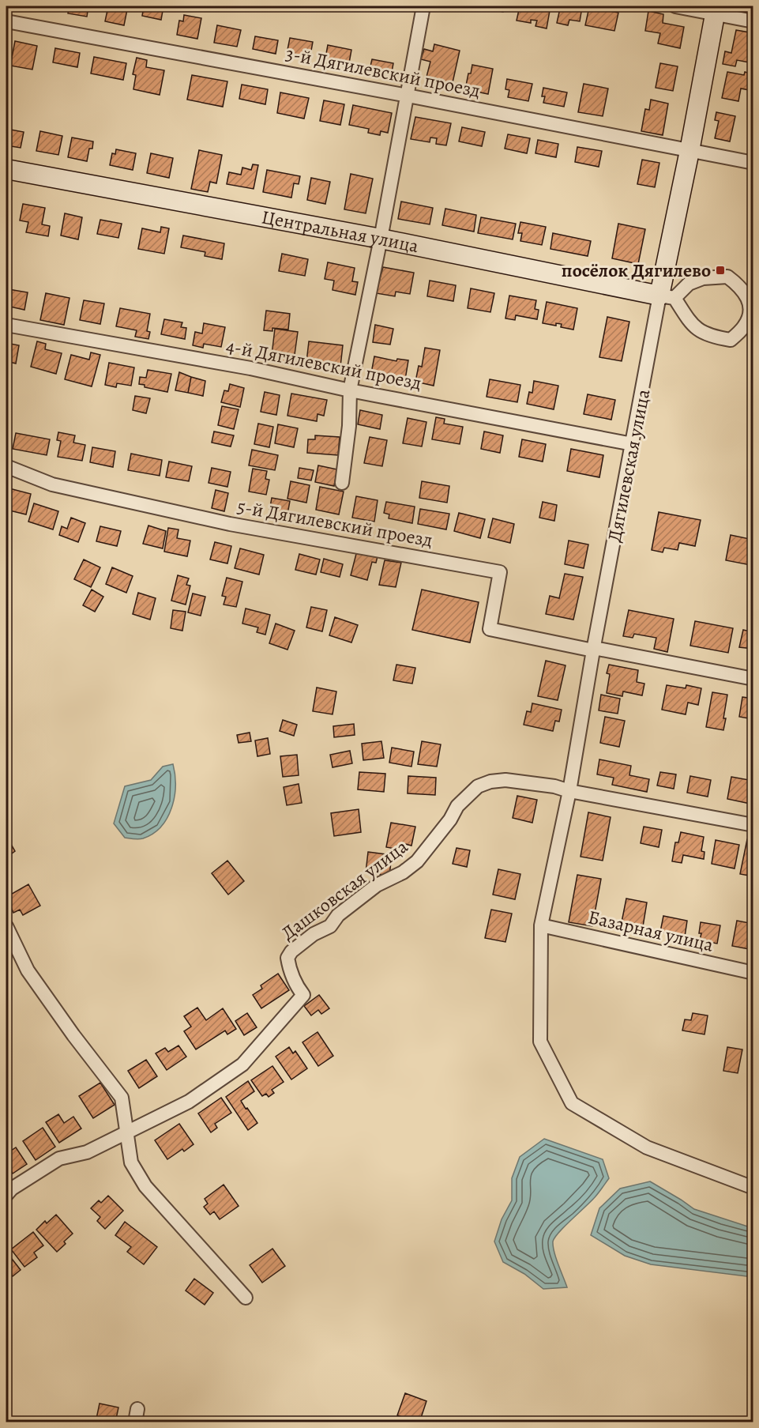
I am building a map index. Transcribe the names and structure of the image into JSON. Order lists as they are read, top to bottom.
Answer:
{
  "streets": {
    "street": [
      "3-й Дягилевский проезд",
      "Центральная улица",
      "4-й Дягилевский проезд",
      "Дягилевская улица",
      "5-й Дягилевский проезд",
      "Дашковская улица",
      "Базарная улица"
    ]
  },
  "crossings": [
    ["3-й Дягилевский проезд", "Дягилевская улица"],
    ["Центральная улица", "Дягилевская улица"],
    ["4-й Дягилевский проезд", "Дягилевская улица"],
    ["Дягилевская улица", "5-й Дягилевский проезд"],
    ["Дягилевская улица", "Дашковская улица"],
    ["Дягилевская улица", "Базарная улица"]
  ],
  "places": {
    "transit": ["посёлок Дягилево"]
  }
}
